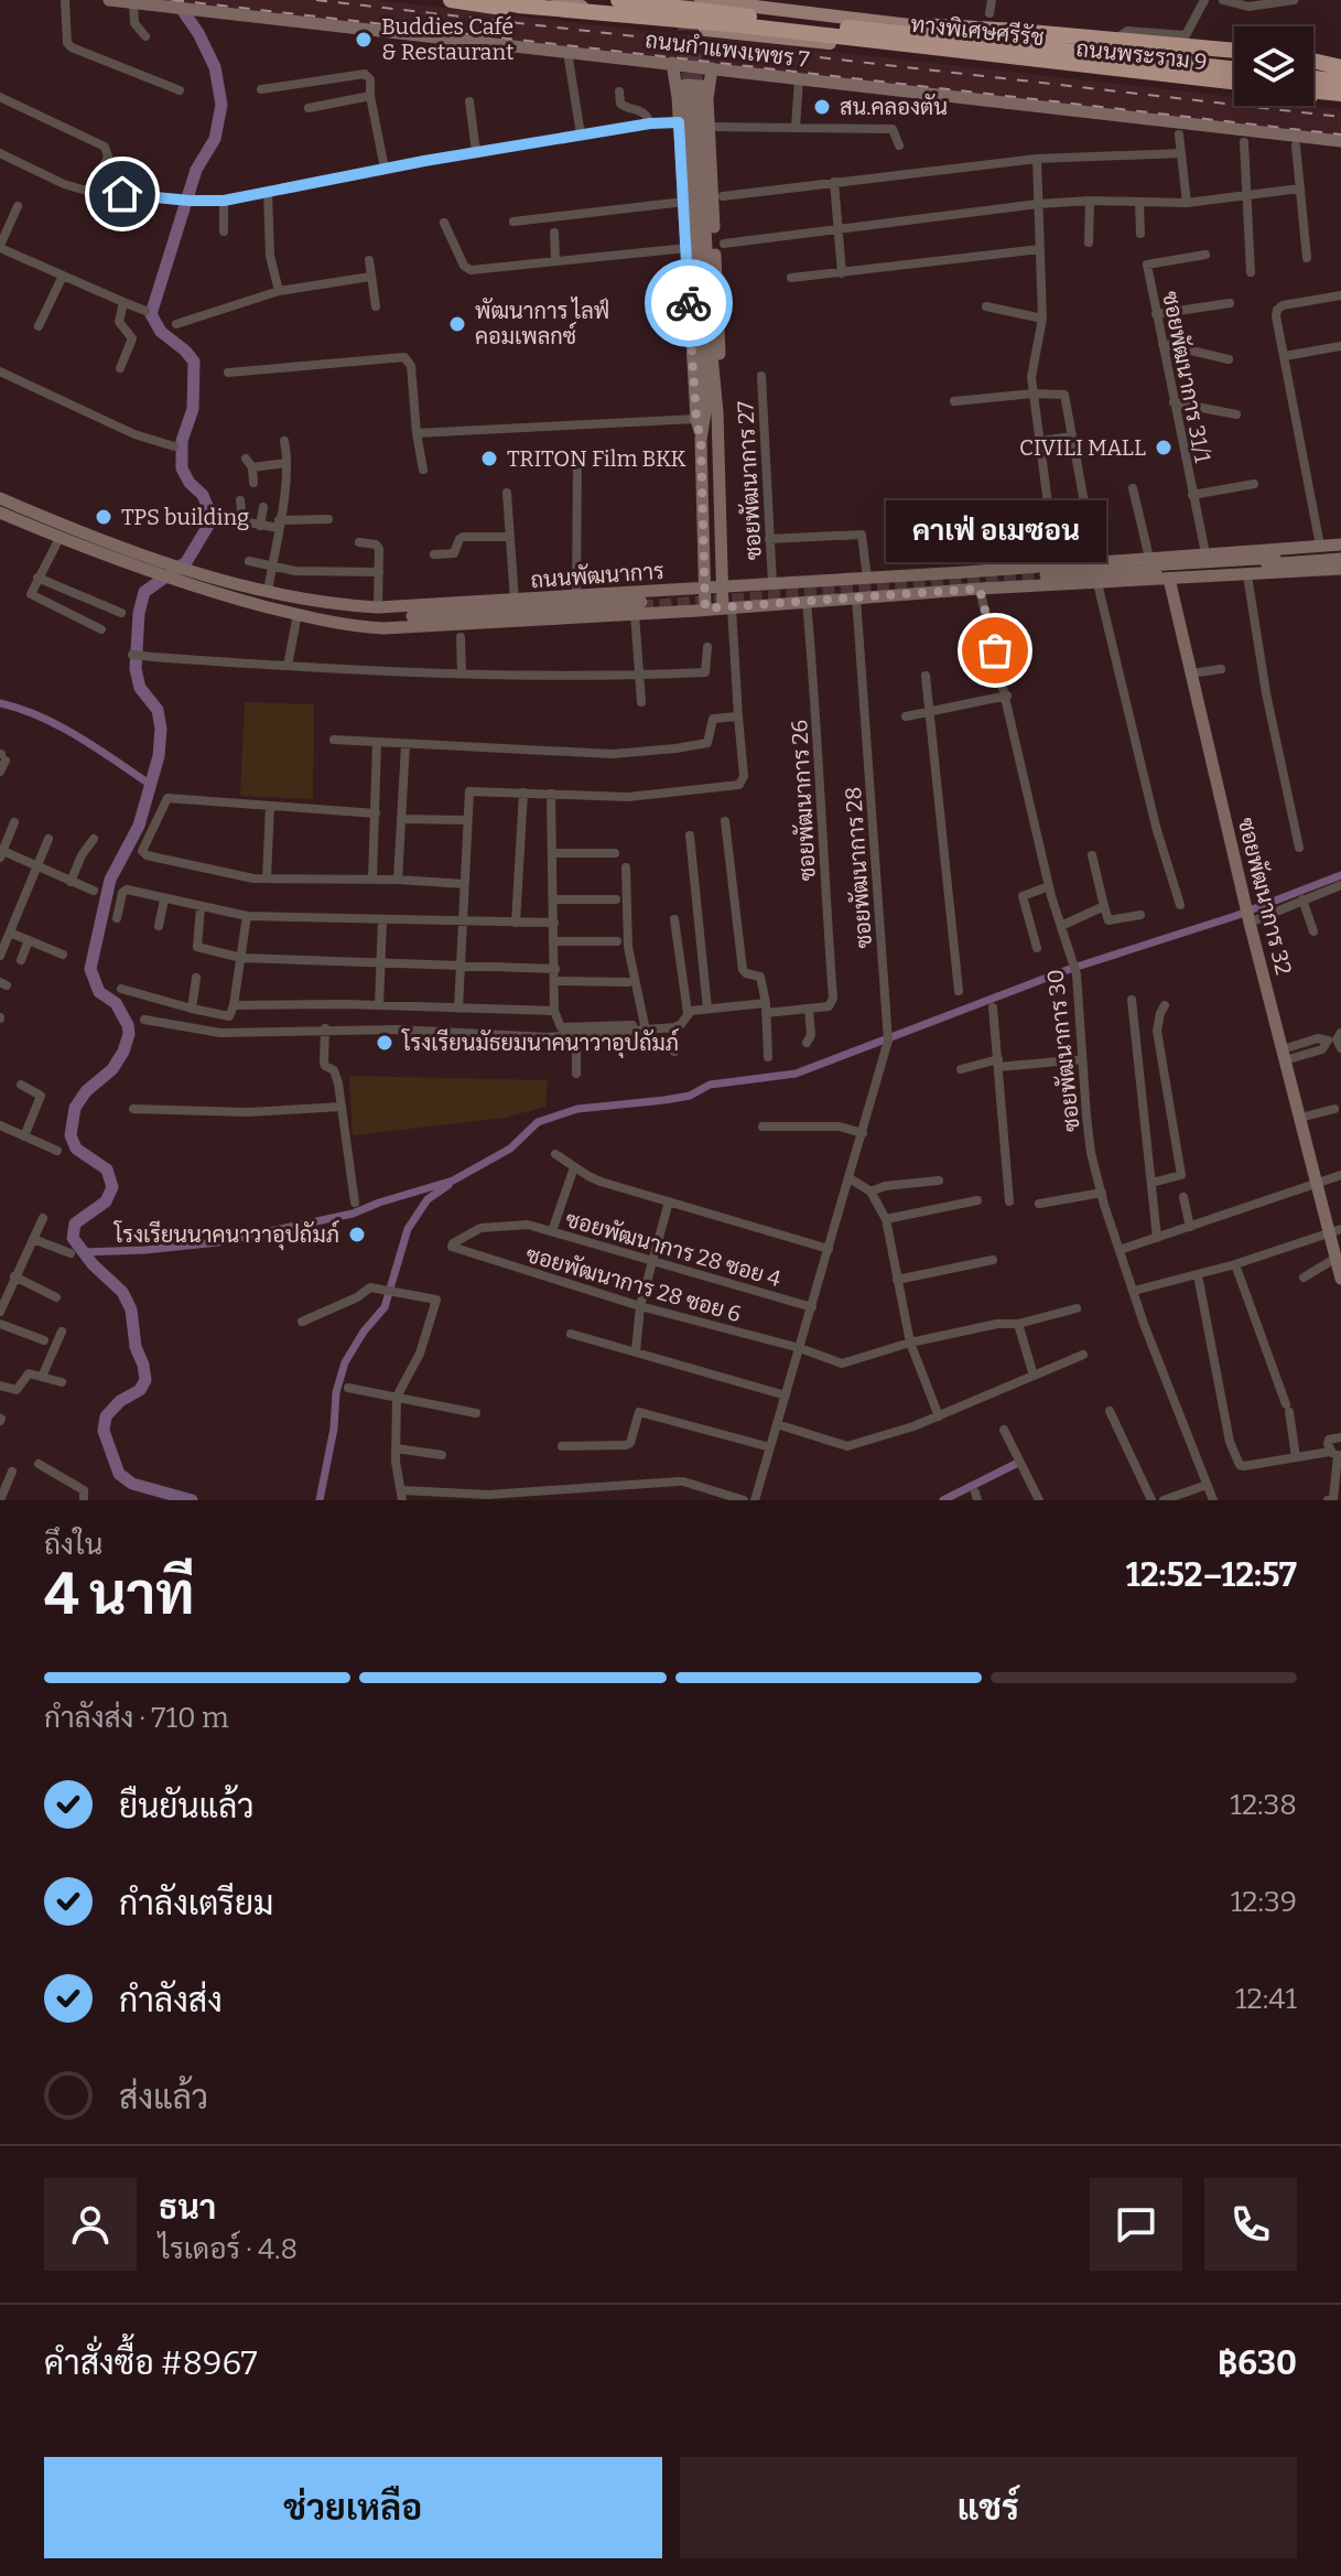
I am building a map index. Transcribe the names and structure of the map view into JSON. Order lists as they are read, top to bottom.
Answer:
{
  "streets": {
    "highway": ["ทางพิเศษศรีรัช"],
    "main road": [
      "ถนนกำแพงเพชร 7",
      "ถนนพระราม 9",
      "ถนนพัฒนาการ",
      "ซอยพัฒนาการ 32"
    ],
    "street": [
      "ซอยพัฒนาการ 31/1",
      "ซอยพัฒนาการ 27",
      "ซอยพัฒนาการ 26",
      "ซอยพัฒนาการ 28",
      "ซอยพัฒนาการ 30",
      "ซอยพัฒนาการ 28 ซอย 4",
      "ซอยพัฒนาการ 28 ซอย 6"
    ]
  },
  "crossings": [
    ["ซอยพัฒนาการ 31/1", "ถนนพัฒนาการ"],
    ["ซอยพัฒนาการ 27", "ถนนพัฒนาการ"],
    ["ถนนพัฒนาการ", "ซอยพัฒนาการ 26"],
    ["ถนนพัฒนาการ", "ซอยพัฒนาการ 28"],
    ["ถนนพัฒนาการ", "ซอยพัฒนาการ 32"],
    ["ถนนพัฒนาการ", "ซอยพัฒนาการ 30"],
    ["ซอยพัฒนาการ 28", "ซอยพัฒนาการ 28 ซอย 4"],
    ["ซอยพัฒนาการ 28", "ซอยพัฒนาการ 28 ซอย 6"],
    ["ซอยพัฒนาการ 28 ซอย 4", "ซอยพัฒนาการ 28 ซอย 6"]
  ],
  "places": [
    "Buddies Café & Restaurant",
    "สน.คลองตัน",
    "พัฒนาการ ไลฟ์ คอมเพลกซ์",
    "CIVILI MALL",
    "TRITON Film BKK",
    "TPS building",
    "คาเฟ่ อเมซอน",
    "โรงเรียนมัธยมนาคนาวาอุปถัมภ์",
    "โรงเรียนนาคนาวาอุปถัมภ์"
  ],
  "page": {
    "bubble": "คาเฟ่ อเมซอน",
    "heading": ["4 นาที", "ถึงใน", "12:52–12:57"],
    "panel": [
      "ธนา",
      "ไรเดอร์ · 4.8",
      "คำสั่งซื้อ #8967",
      "฿630"
    ],
    "bar": "กำลังส่ง · 710 m",
    "list": [
      ["ยืนยันแล้ว", "12:38"],
      ["กำลังเตรียม", "12:39"],
      ["กำลังส่ง", "12:41"],
      "ส่งแล้ว"
    ],
    "buttons": ["ช่วยเหลือ", "แชร์"]
  }
}
